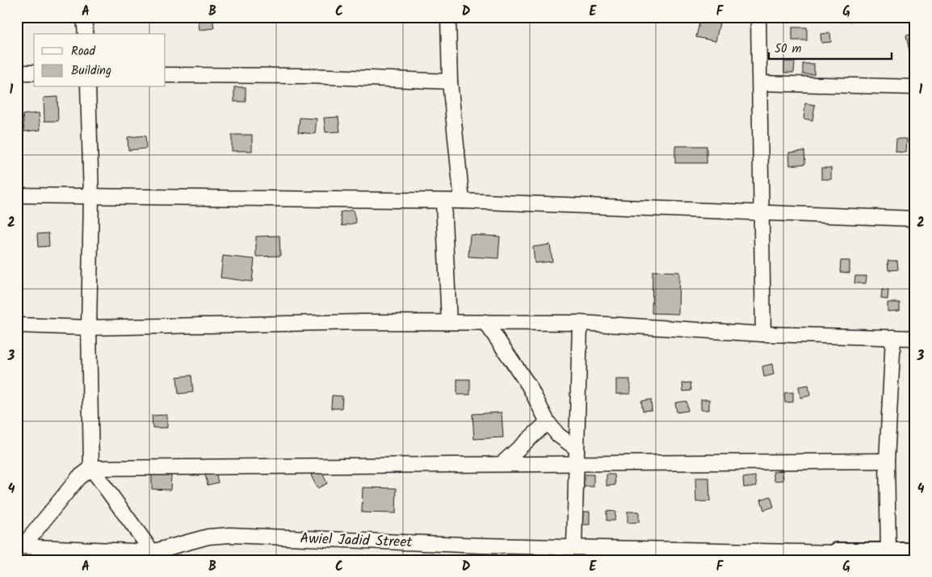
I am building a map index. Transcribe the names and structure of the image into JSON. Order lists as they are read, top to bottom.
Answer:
{
  "streets": {
    "street": ["Awiel Jadid Street"]
  },
  "legend": ["Road", "Building"],
  "scale_bar": "50 m",
  "grid": {
    "columns": [
      "A",
      "B",
      "C",
      "D",
      "E",
      "F",
      "G"
    ],
    "rows": [
      "1",
      "2",
      "3",
      "4"
    ]
  }
}
